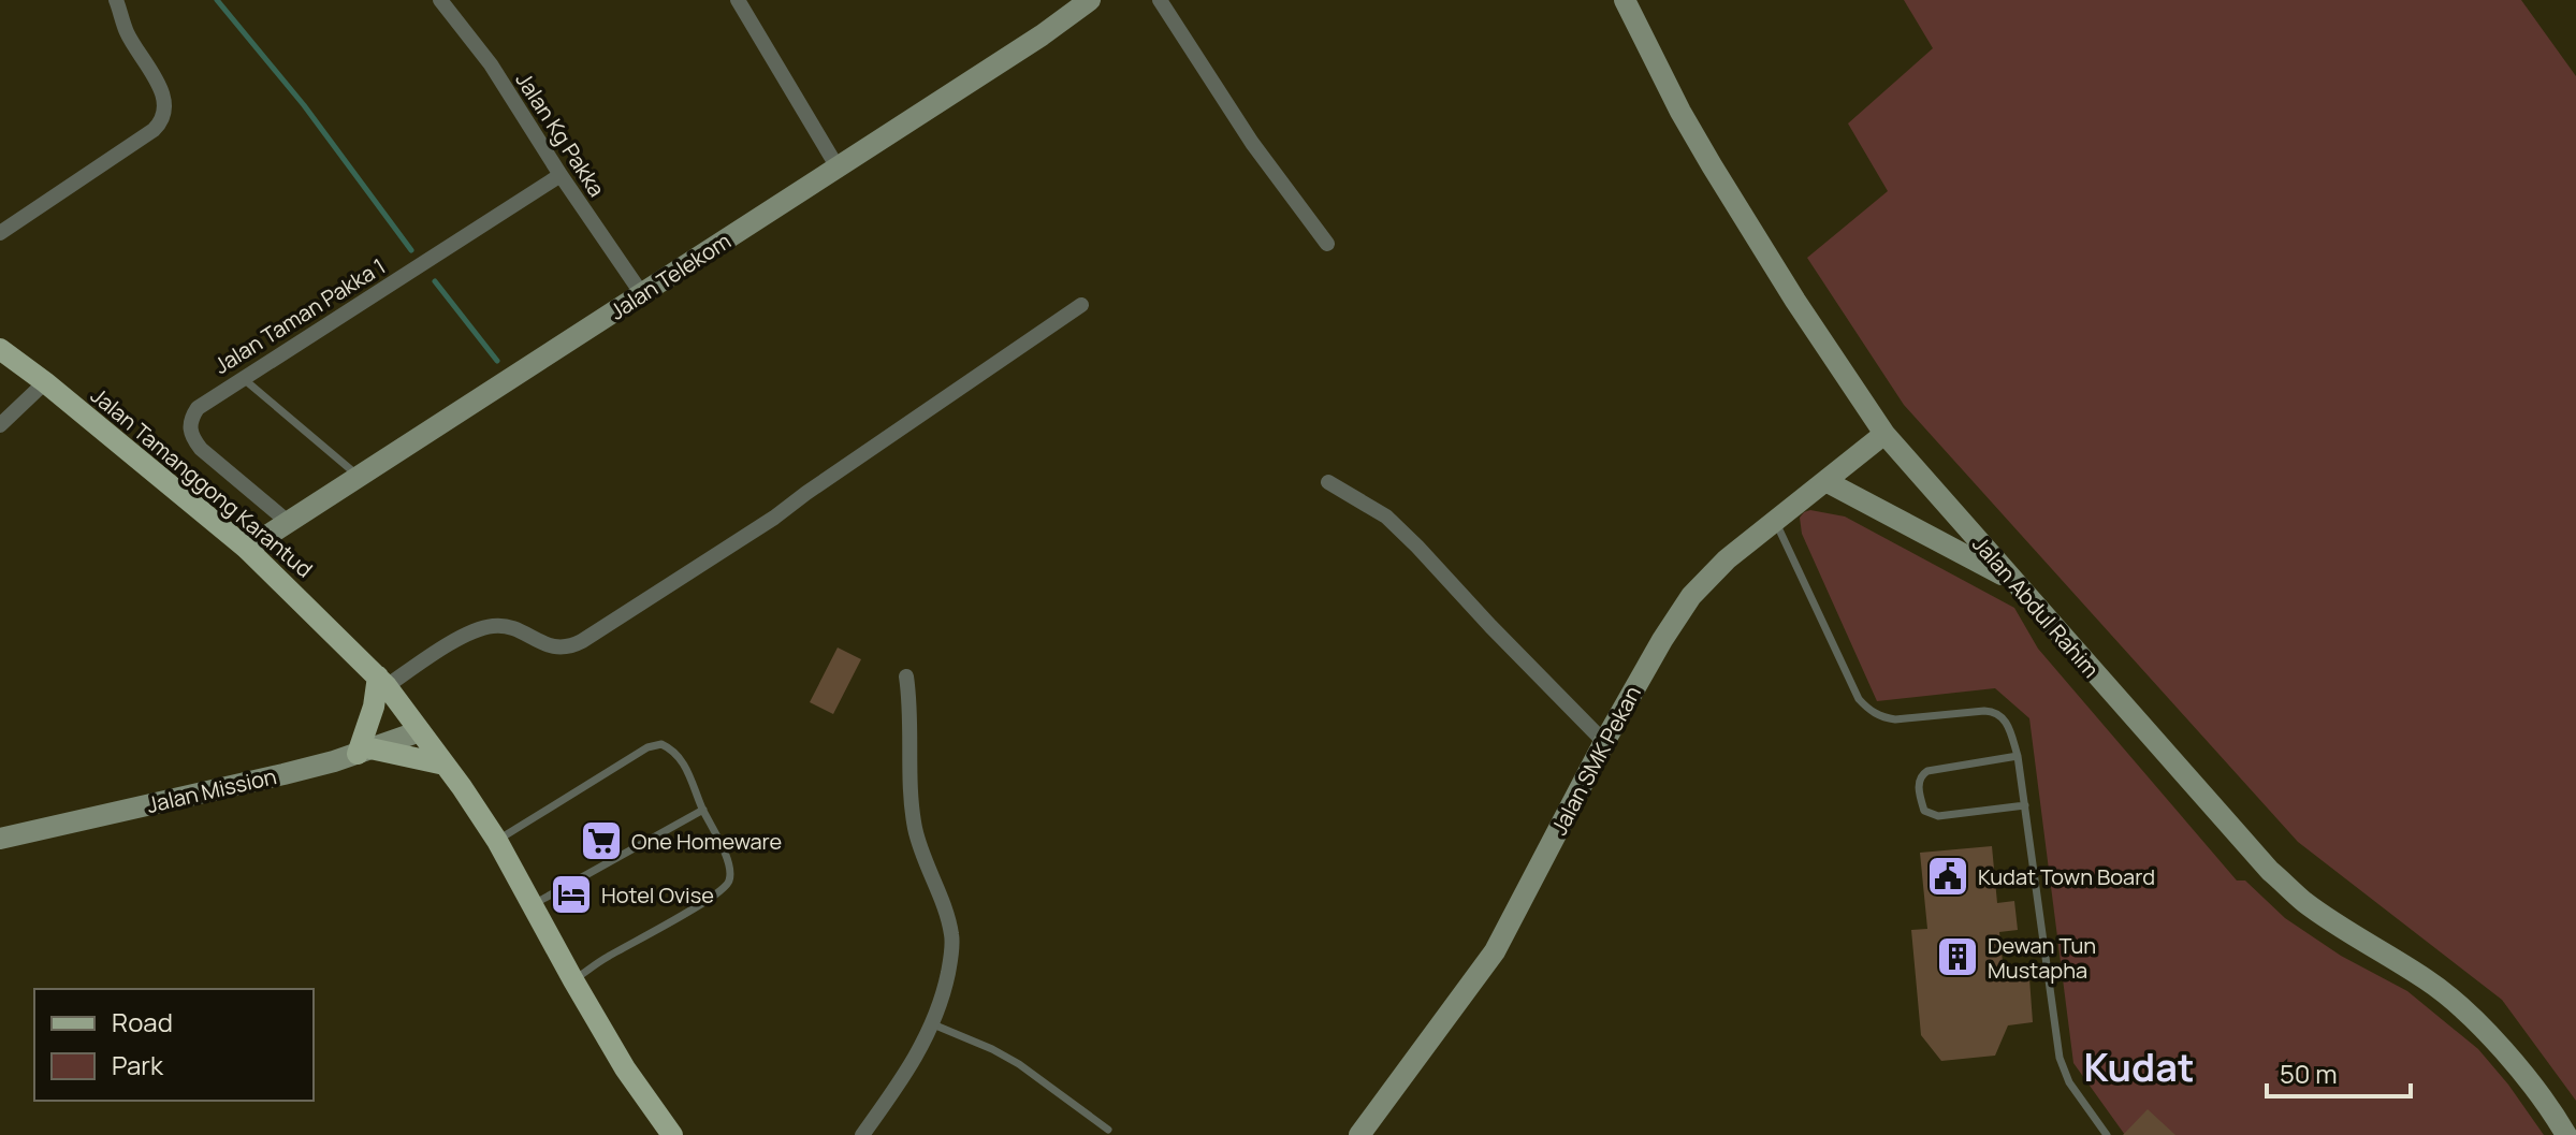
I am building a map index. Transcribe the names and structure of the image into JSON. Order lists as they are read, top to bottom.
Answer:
{
  "streets": {
    "main road": ["Jalan Tamanggong Karantud"],
    "street": [
      "Jalan Kg Pakka",
      "Jalan Telekom",
      "Jalan Taman Pakka 1",
      "Jalan Abdul Rahim",
      "Jalan SMK Pekan",
      "Jalan Mission"
    ]
  },
  "crossings": [
    ["Jalan Kg Pakka", "Jalan Telekom"],
    ["Jalan Kg Pakka", "Jalan Taman Pakka 1"],
    ["Jalan Telekom", "Jalan Taman Pakka 1"],
    ["Jalan Telekom", "Jalan Tamanggong Karantud"],
    ["Jalan Tamanggong Karantud", "Jalan Mission"],
    ["Jalan Abdul Rahim", "Jalan SMK Pekan"]
  ],
  "districts": ["Kudat"],
  "places": {
    "supermarket": ["One Homeware"],
    "public building": ["Kudat Town Board"],
    "hotel": ["Hotel Ovise"],
    "building": ["Dewan Tun Mustapha"]
  },
  "legend": ["Road", "Park"],
  "scale_bar": "50 m"
}
